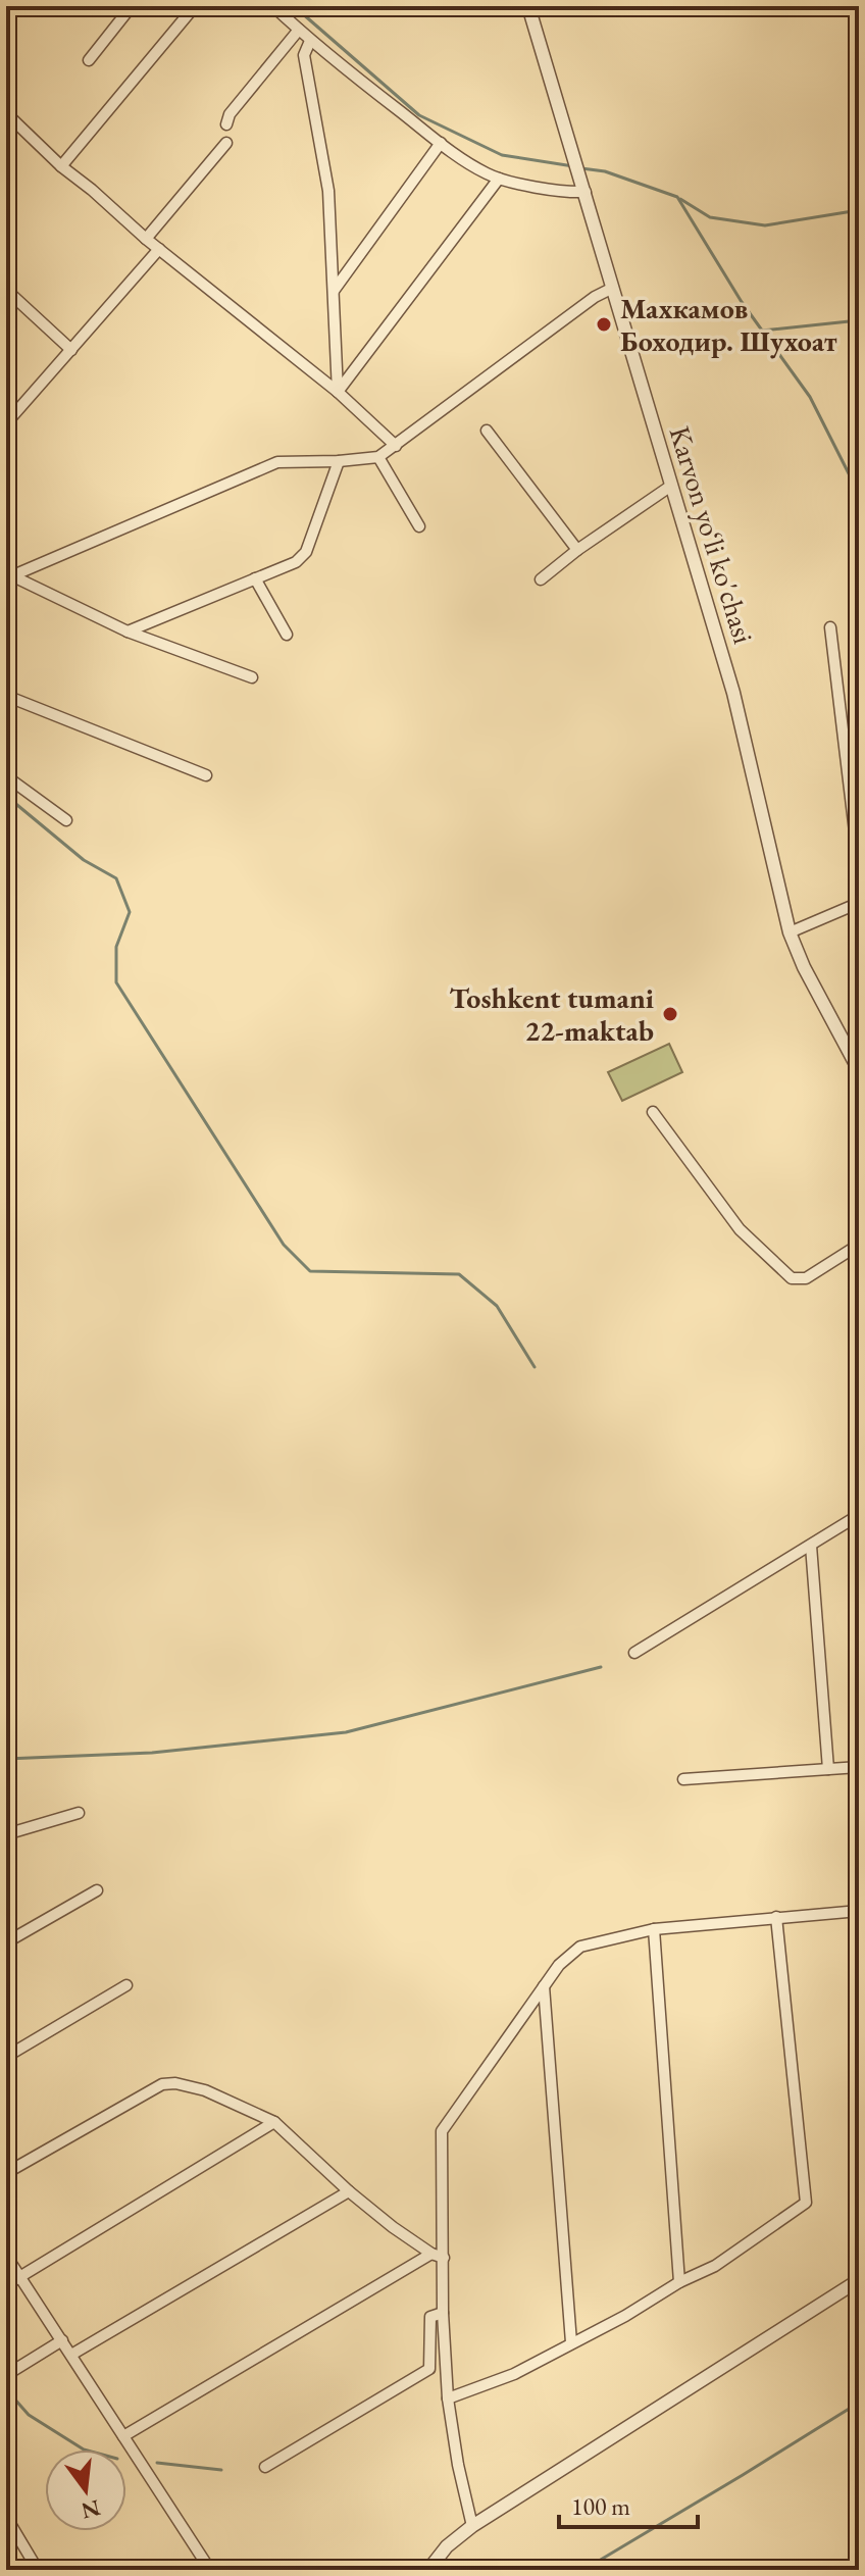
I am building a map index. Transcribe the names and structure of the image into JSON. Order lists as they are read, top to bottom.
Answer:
{
  "streets": {
    "street": ["Karvon yo‘li ko'chasi"]
  },
  "places": ["Махкамов Боходир. Шухоат", "Toshkent tumani 22-maktab"],
  "scale_bar": "100 m",
  "north": "bottom"
}
